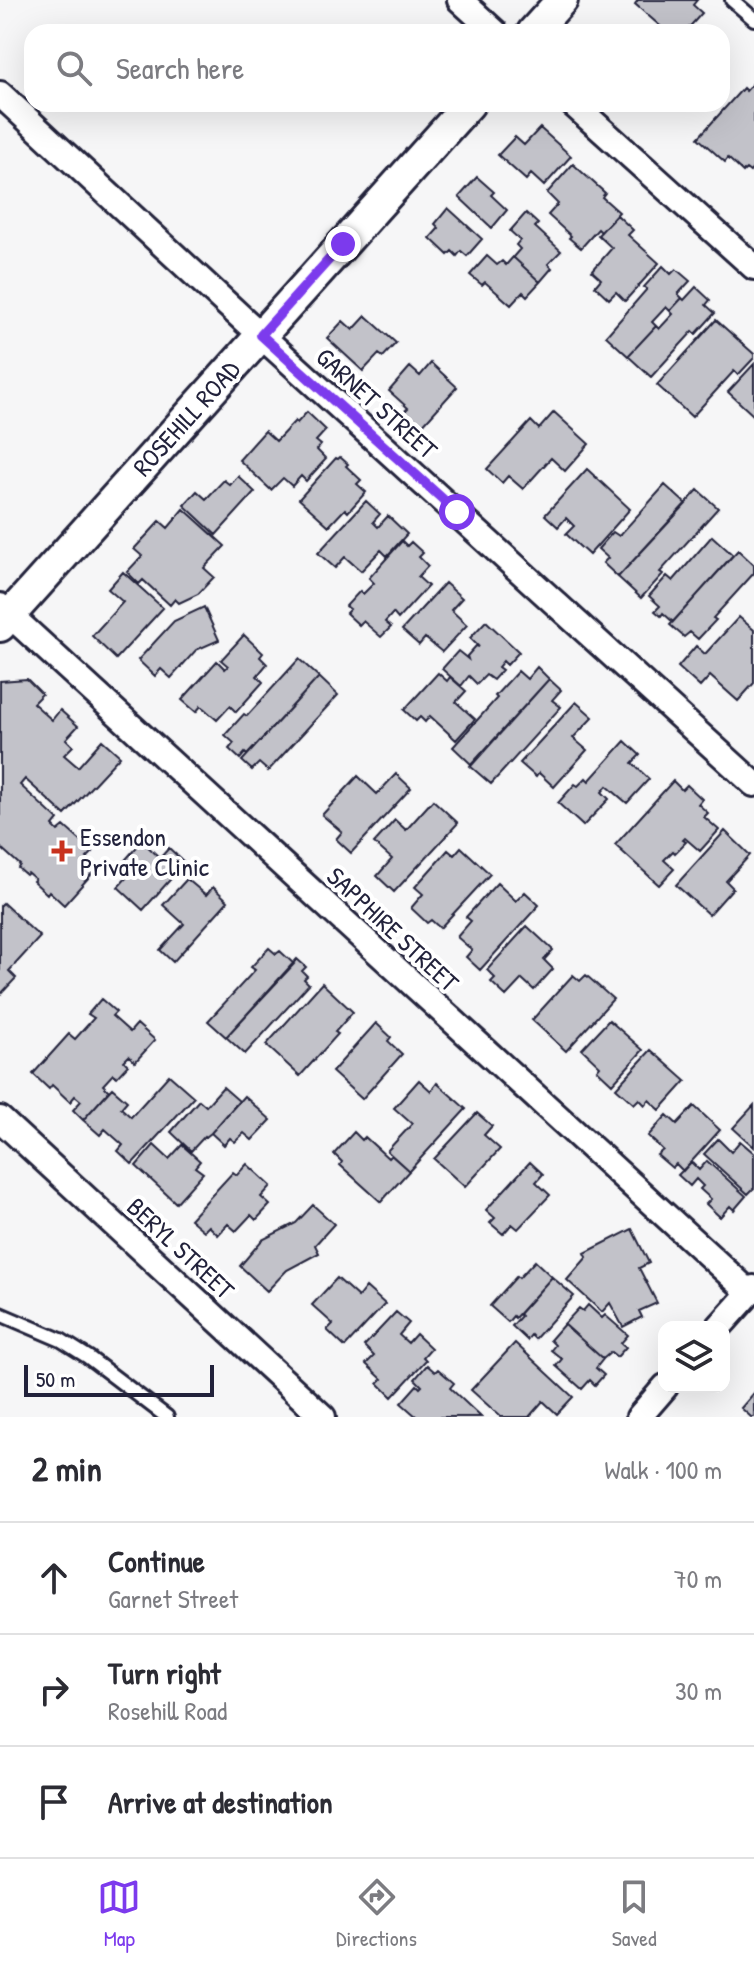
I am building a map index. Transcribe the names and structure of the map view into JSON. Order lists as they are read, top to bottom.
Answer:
{
  "streets": {
    "street": [
      "GARNET STREET",
      "ROSEHILL ROAD",
      "SAPPHIRE STREET",
      "BERYL STREET"
    ]
  },
  "crossings": [
    ["GARNET STREET", "ROSEHILL ROAD"],
    ["ROSEHILL ROAD", "SAPPHIRE STREET"]
  ],
  "places": {
    "health": ["Essendon Private Clinic"]
  },
  "scale_bar": "50 m",
  "page": {
    "search": "Search here",
    "scale": "50 m",
    "heading": ["2 min", "Walk · 100 m"],
    "list": [
      ["Continue", "Garnet Street", "70 m"],
      ["Turn right", "Rosehill Road", "30 m"],
      "Arrive at destination"
    ],
    "nav": ["Map", "Directions", "Saved"]
  }
}
